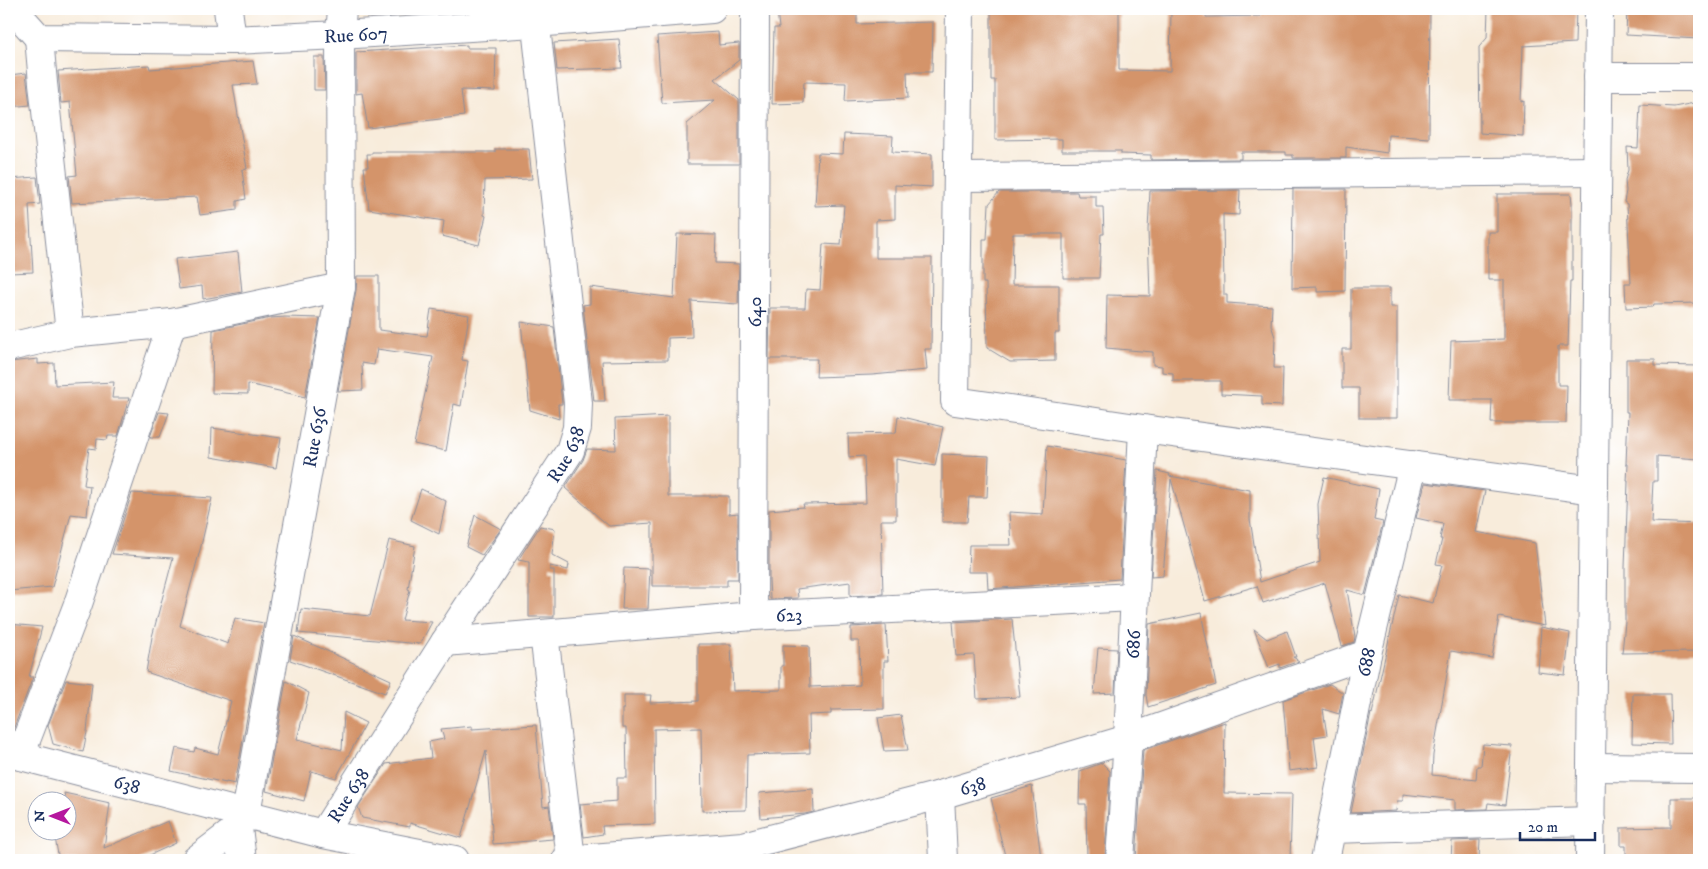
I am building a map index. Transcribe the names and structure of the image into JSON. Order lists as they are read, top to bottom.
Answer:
{
  "streets": {
    "street": [
      "Rue 607",
      "640",
      "Rue 636",
      "Rue 638",
      "623",
      "686",
      "688",
      "638"
    ]
  },
  "crossings": [
    ["Rue 607", "Rue 636"],
    ["Rue 607", "Rue 638"],
    ["640", "623"],
    ["Rue 636", "638"],
    ["Rue 638", "623"],
    ["Rue 638", "638"],
    ["623", "686"],
    ["686", "638"],
    ["688", "638"]
  ],
  "scale_bar": "20 m",
  "north": "left"
}
